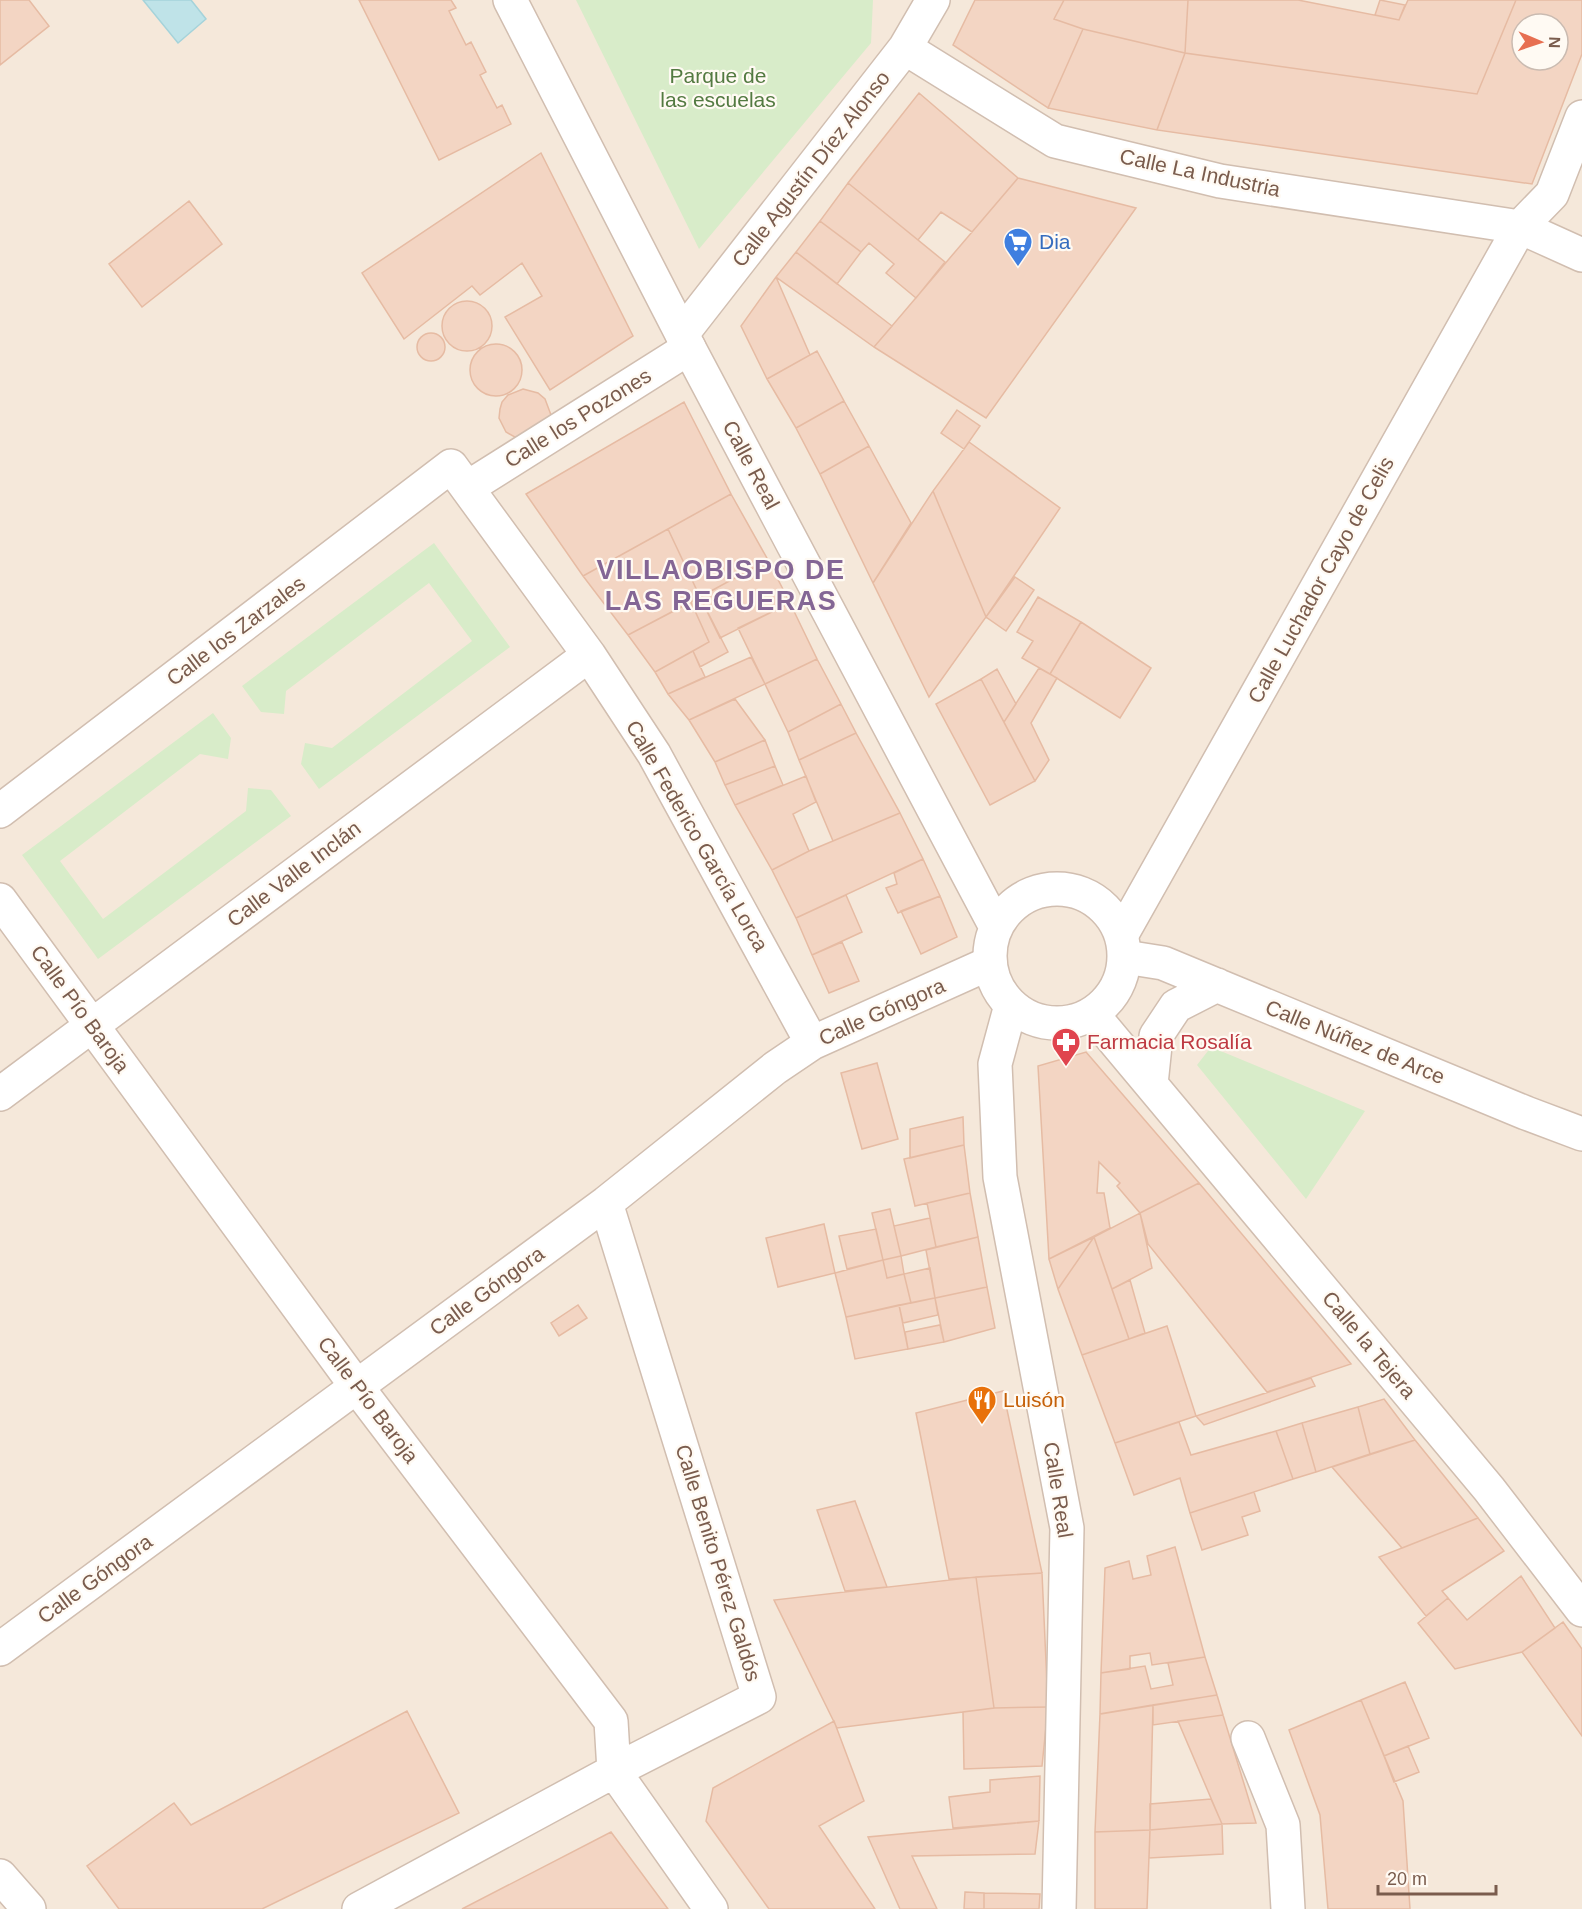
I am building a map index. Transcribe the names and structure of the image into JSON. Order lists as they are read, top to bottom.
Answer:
{
  "streets": {
    "street": [
      "Calle Agustín Díez Alonso",
      "Calle La Industria",
      "Calle los Pozones",
      "Calle Real",
      "Calle Luchador Cayo de Celis",
      "Calle los Zarzales",
      "Calle Federico García Lorca",
      "Calle Valle Inclán",
      "Calle Pío Baroja",
      "Calle Góngora",
      "Calle Núñez de Arce",
      "Calle la Tejera",
      "Calle Benito Pérez Galdós"
    ]
  },
  "crossings": [
    ["Calle Agustín Díez Alonso", "Calle La Industria"],
    ["Calle Agustín Díez Alonso", "Calle los Pozones"],
    ["Calle Agustín Díez Alonso", "Calle Real"],
    ["Calle La Industria", "Calle Luchador Cayo de Celis"],
    ["Calle los Pozones", "Calle Real"],
    ["Calle los Pozones", "Calle los Zarzales"],
    ["Calle los Pozones", "Calle Federico García Lorca"],
    ["Calle Real", "Calle Luchador Cayo de Celis"],
    ["Calle Real", "Calle Góngora"],
    ["Calle Real", "Calle Núñez de Arce"],
    ["Calle Real", "Calle la Tejera"],
    ["Calle Luchador Cayo de Celis", "Calle Góngora"],
    ["Calle Luchador Cayo de Celis", "Calle Núñez de Arce"],
    ["Calle Luchador Cayo de Celis", "Calle la Tejera"],
    ["Calle los Zarzales", "Calle Federico García Lorca"],
    ["Calle Federico García Lorca", "Calle Valle Inclán"],
    ["Calle Federico García Lorca", "Calle Góngora"],
    ["Calle Valle Inclán", "Calle Pío Baroja"],
    ["Calle Pío Baroja", "Calle Góngora"],
    ["Calle Pío Baroja", "Calle Benito Pérez Galdós"],
    ["Calle Góngora", "Calle Núñez de Arce"],
    ["Calle Góngora", "Calle la Tejera"],
    ["Calle Góngora", "Calle Benito Pérez Galdós"],
    ["Calle Núñez de Arce", "Calle la Tejera"]
  ],
  "districts": ["VILLAOBISPO DE LAS REGUERAS"],
  "parks": ["Parque de las escuelas"],
  "places": {
    "supermarket": ["Dia"],
    "pharmacy": ["Farmacia Rosalía"],
    "restaurant": ["Luisón"]
  },
  "scale_bar": "20 m",
  "north": "right"
}
